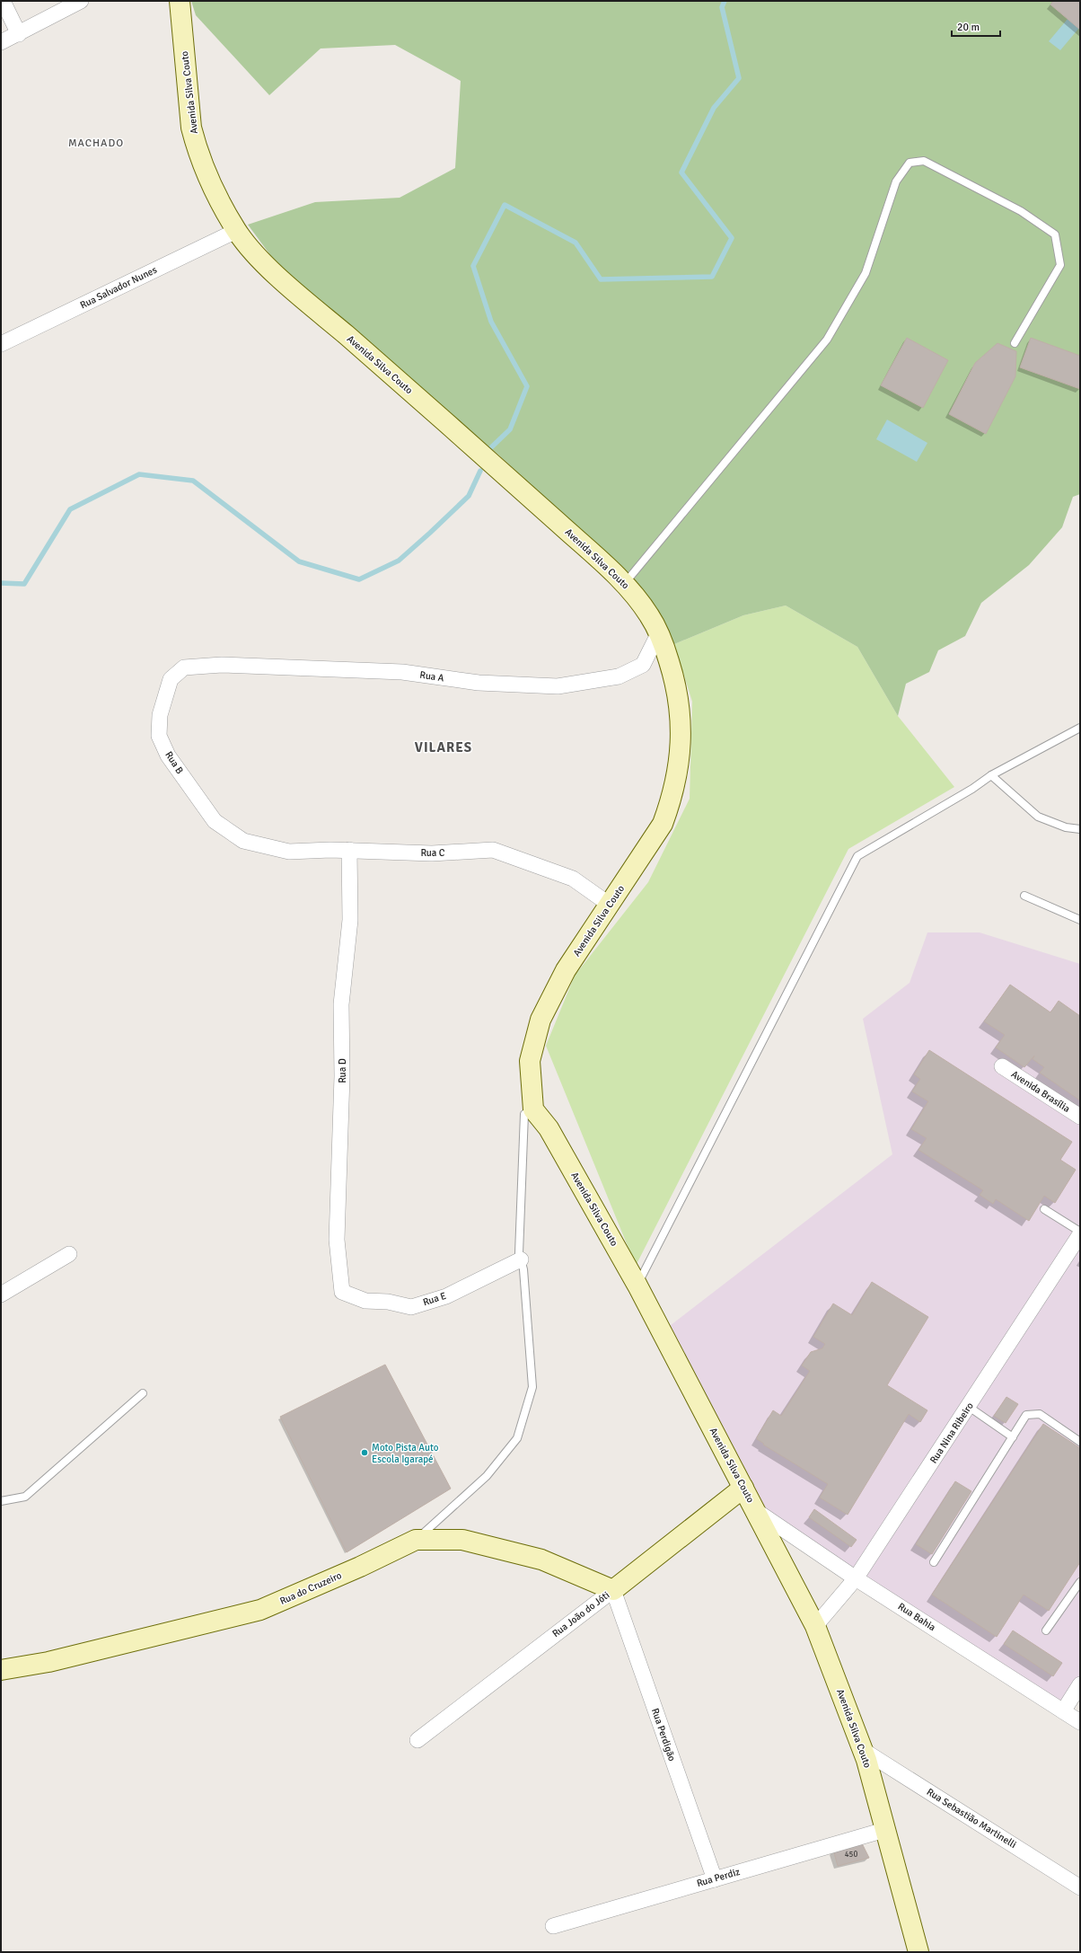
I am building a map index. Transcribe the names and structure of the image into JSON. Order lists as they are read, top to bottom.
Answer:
{
  "streets": {
    "main road": ["Avenida Silva Couto", "Rua do Cruzeiro", "Rua João do Jóti"],
    "street": [
      "Rua Salvador Nunes",
      "Rua A",
      "Rua B",
      "Rua C",
      "Rua D",
      "Avenida Brasília",
      "Rua E",
      "Rua Nina Ribeiro",
      "Rua Bahia",
      "Rua Perdigão",
      "Rua Sebastião Martinelli",
      "Rua Perdiz"
    ]
  },
  "crossings": [
    ["Avenida Silva Couto", "Rua Salvador Nunes"],
    ["Avenida Silva Couto", "Rua A"],
    ["Avenida Silva Couto", "Rua C"],
    ["Avenida Silva Couto", "Rua Nina Ribeiro"],
    ["Avenida Silva Couto", "Rua João do Jóti"],
    ["Avenida Silva Couto", "Rua Bahia"],
    ["Avenida Silva Couto", "Rua Sebastião Martinelli"],
    ["Avenida Silva Couto", "Rua Perdiz"],
    ["Rua A", "Rua B"],
    ["Rua B", "Rua C"],
    ["Rua C", "Rua D"],
    ["Rua D", "Rua E"],
    ["Rua Nina Ribeiro", "Rua Bahia"],
    ["Rua do Cruzeiro", "Rua João do Jóti"],
    ["Rua do Cruzeiro", "Rua Perdigão"],
    ["Rua João do Jóti", "Rua Perdigão"],
    ["Rua Perdigão", "Rua Perdiz"]
  ],
  "districts": ["MACHADO", "VILARES"],
  "places": ["Moto Pista Auto Escola Igarapé"],
  "house_numbers": ["450"],
  "scale_bar": "20 m"
}
